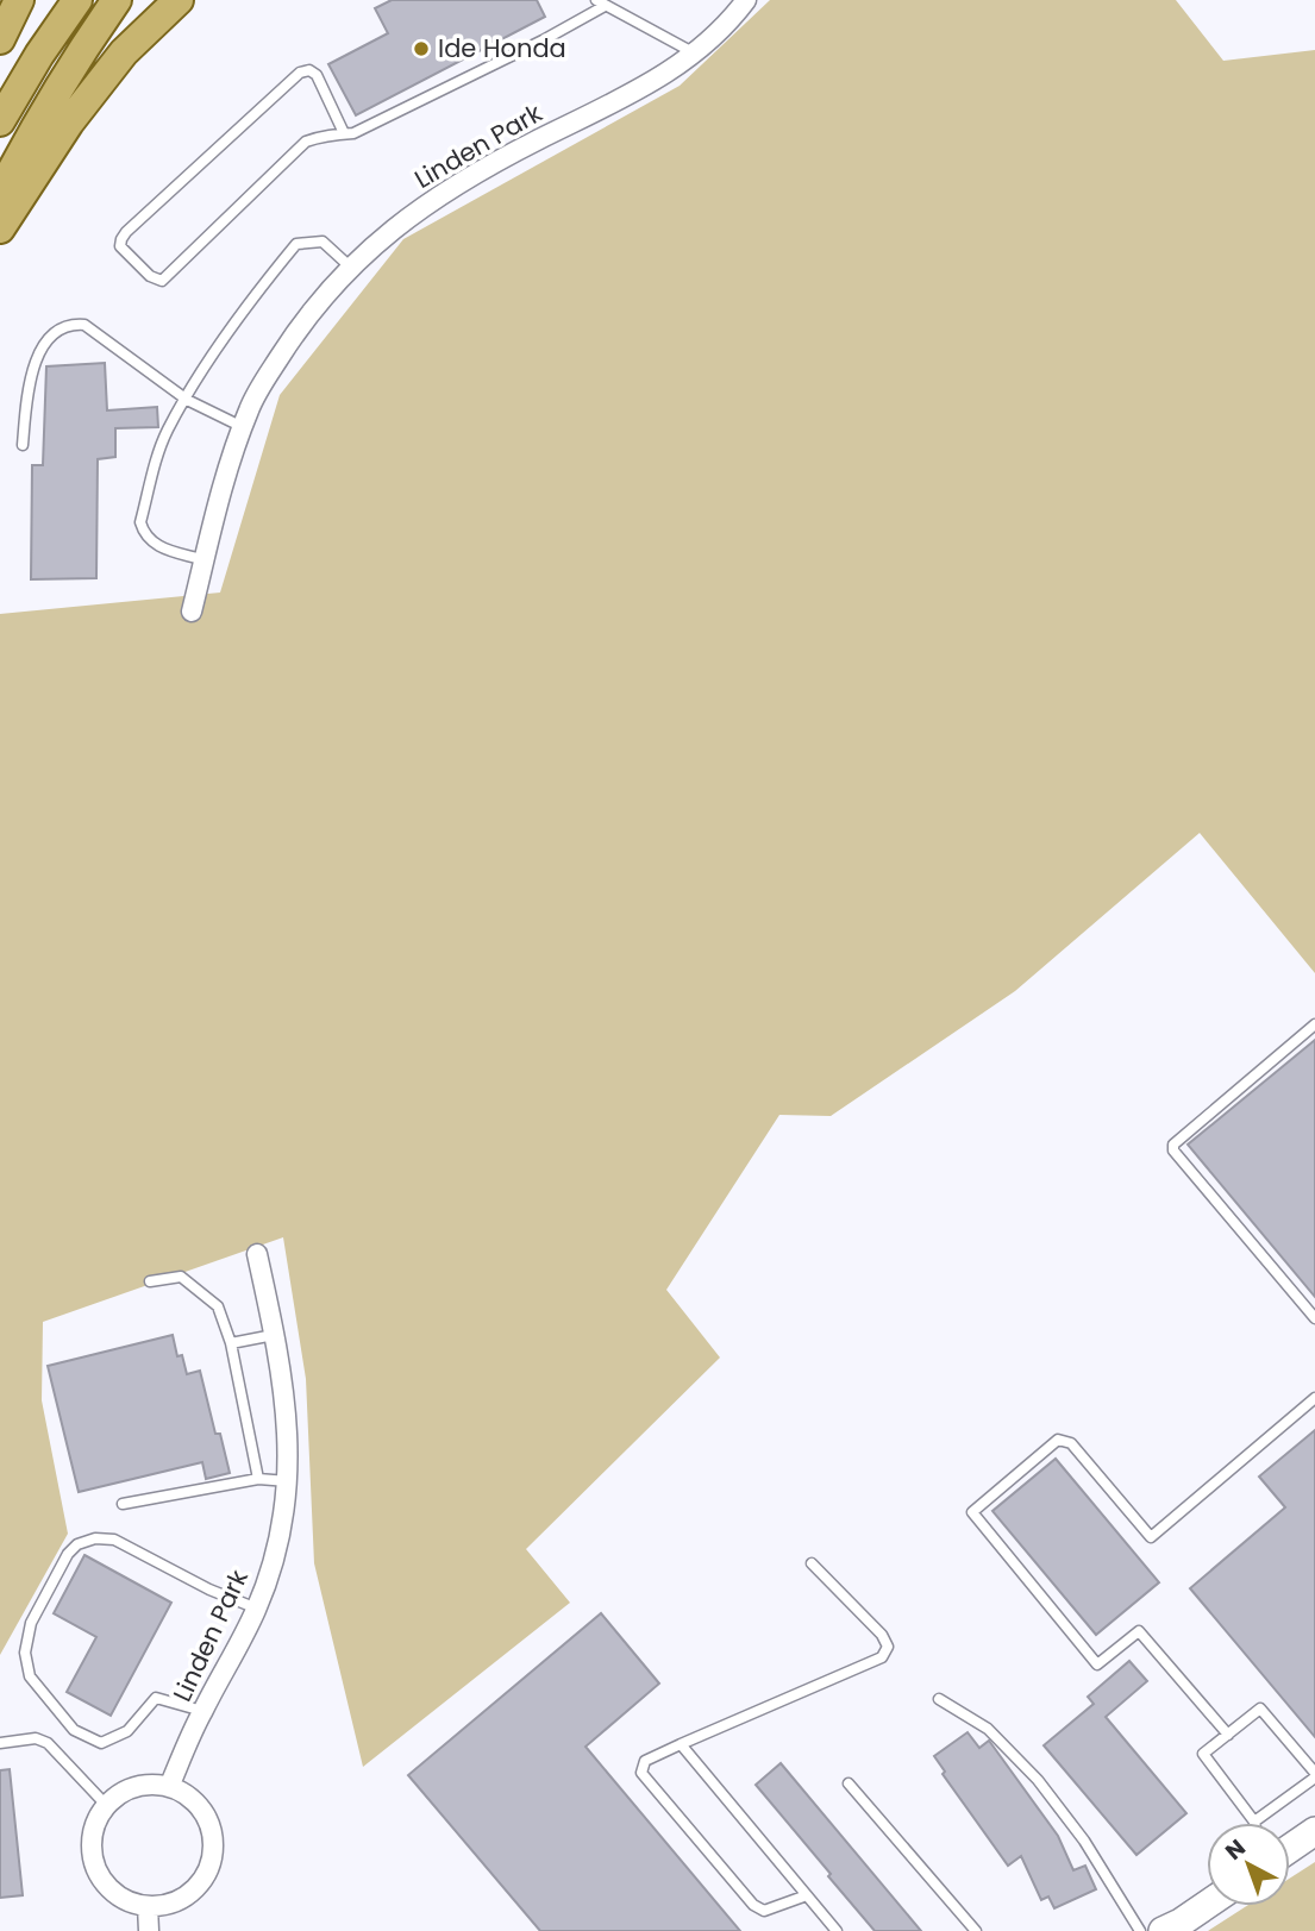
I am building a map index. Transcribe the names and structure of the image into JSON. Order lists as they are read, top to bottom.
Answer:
{
  "streets": {
    "street": ["Linden Park"]
  },
  "places": ["Ide Honda"],
  "north": "top left"
}
